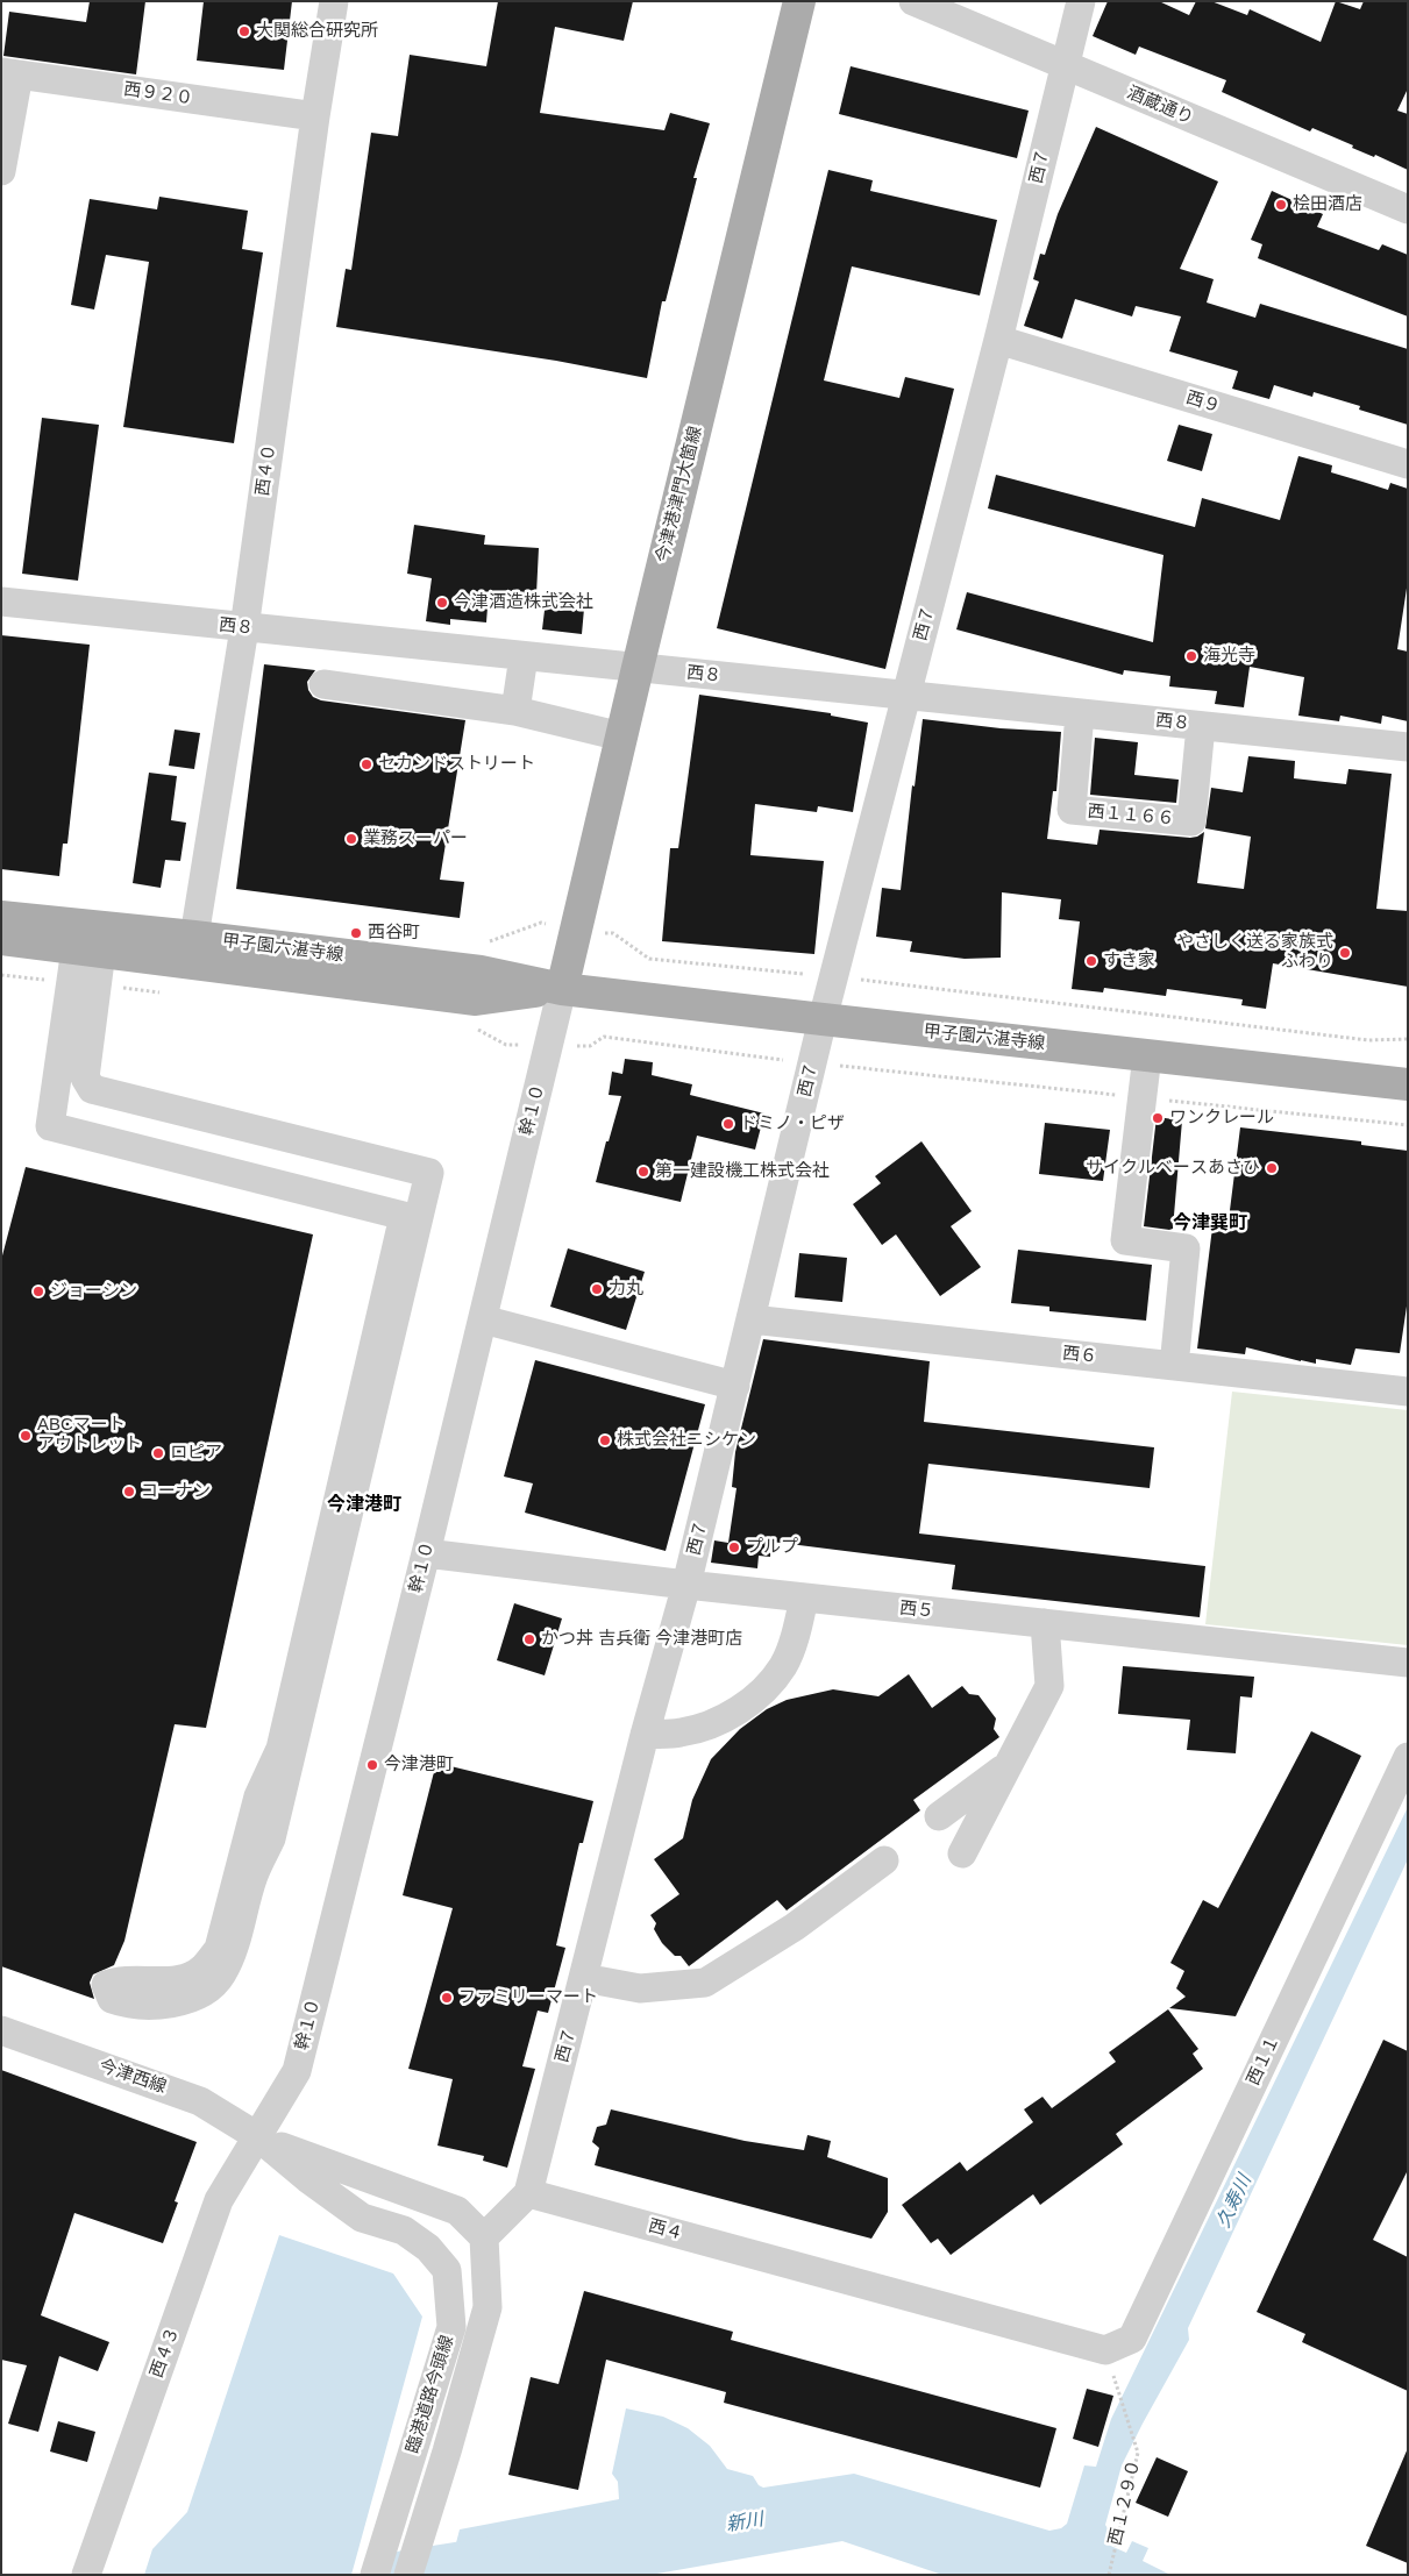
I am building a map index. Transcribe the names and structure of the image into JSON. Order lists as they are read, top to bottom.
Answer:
{
  "streets": {
    "main road": ["今津港津門大箇線", "甲子園六湛寺線"],
    "street": [
      "西９２０",
      "酒蔵通り",
      "西７",
      "西９",
      "西４０",
      "西８",
      "西１１６６",
      "幹１０",
      "西６",
      "西５",
      "西１１",
      "今津西線",
      "西４",
      "西４３",
      "臨港道路今頭線"
    ],
    "path": ["西１２９０"]
  },
  "crossings": [
    ["西９２０", "西４０"],
    ["酒蔵通り", "西７"],
    ["西７", "西９"],
    ["西７", "西８"],
    ["西７", "甲子園六湛寺線"],
    ["西７", "西６"],
    ["西７", "西５"],
    ["西７", "西４"],
    ["西４０", "西８"],
    ["西４０", "甲子園六湛寺線"],
    ["今津港津門大箇線", "西８"],
    ["今津港津門大箇線", "甲子園六湛寺線"],
    ["今津港津門大箇線", "幹１０"],
    ["西８", "西１１６６"],
    ["甲子園六湛寺線", "幹１０"],
    ["幹１０", "西５"],
    ["幹１０", "今津西線"],
    ["幹１０", "西４３"],
    ["幹１０", "臨港道路今頭線"],
    ["西１１", "西４"],
    ["今津西線", "西４３"],
    ["今津西線", "臨港道路今頭線"],
    ["西４３", "臨港道路今頭線"]
  ],
  "districts": ["今津巽町", "今津港町"],
  "water": ["久寿川", "新川"],
  "places": [
    "大関総合研究所",
    "桧田酒店",
    "今津酒造株式会社",
    "海光寺",
    "セカンドストリート",
    "業務スーパー",
    "西谷町",
    "やさしく送る家族式 ふわり",
    "すき家",
    "ワンクレール",
    "ドミノ・ピザ",
    "サイクルベースあさひ",
    "第一建設機工株式会社",
    "力丸",
    "ジョーシン",
    "ABCマート アウトレット",
    "株式会社ニシケン",
    "ロピア",
    "コーナン",
    "プルプ",
    "かつ丼 吉兵衛 今津港町店",
    "今津港町",
    "ファミリーマート"
  ]
}
